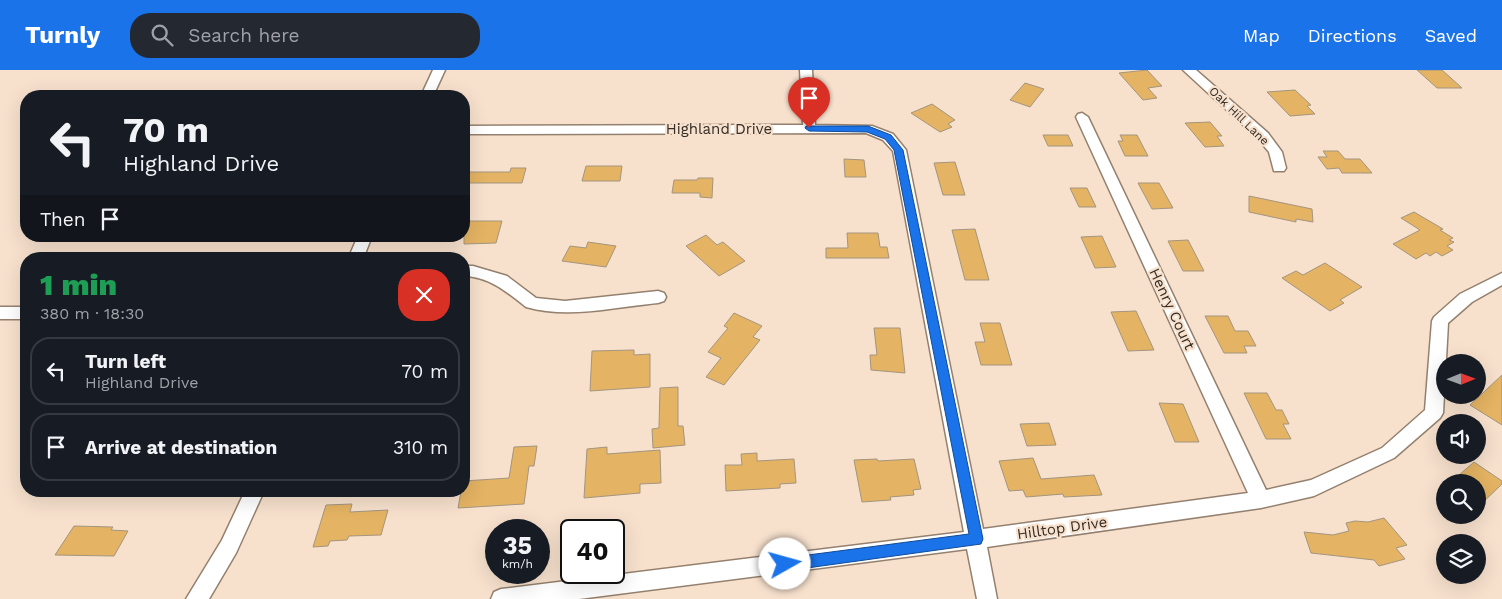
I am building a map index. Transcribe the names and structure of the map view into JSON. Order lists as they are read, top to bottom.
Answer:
{
  "streets": {
    "street": [
      "Oak Hill Lane",
      "Highland Drive",
      "Henry Court",
      "Hilltop Drive"
    ]
  },
  "crossings": [
    ["Highland Drive", "Hilltop Drive"],
    ["Henry Court", "Hilltop Drive"]
  ],
  "north": "right",
  "page": {
    "header": "Turnly",
    "search": "Search here",
    "nav": ["Map", "Directions", "Saved"],
    "turn": ["70 m", "Highland Drive"],
    "then": "Then",
    "heading": ["1 min", "380 m · 18:30"],
    "list": [
      {
        "name": "Turn left",
        "note": "Highland Drive",
        "value": "70 m"
      },
      {
        "name": "Arrive at destination",
        "value": "310 m"
      }
    ],
    "speed": "35 km/h",
    "limit": "40"
  }
}
